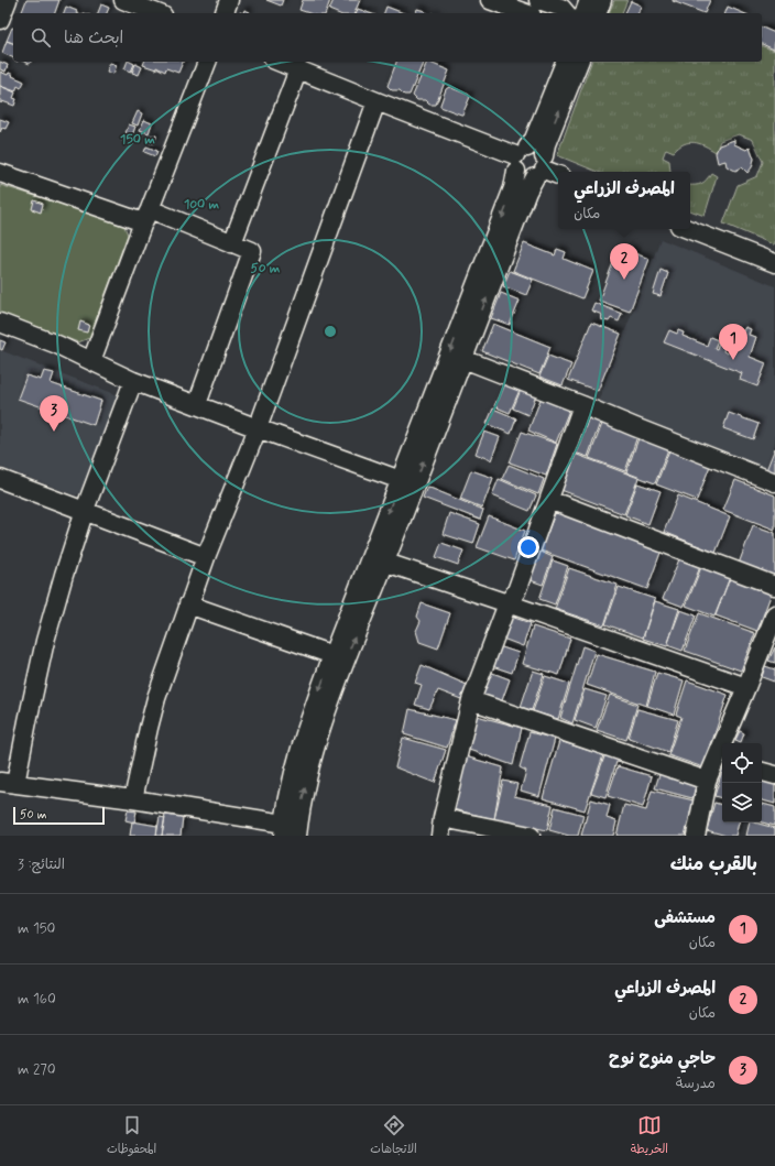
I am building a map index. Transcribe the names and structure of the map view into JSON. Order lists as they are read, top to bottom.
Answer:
{
  "scale_bar": "50 m",
  "page": {
    "search": "ابحث هنا",
    "popup": ["المصرف الزراعي", "مكان"],
    "pins": ["2", "1", "3"],
    "scale": "50 m",
    "heading": ["بالقرب منك", "النتائج: 3"],
    "list": [
      {
        "mark": "1",
        "name": "مستشفى",
        "note": "مكان",
        "value": "150 m"
      },
      {
        "mark": "2",
        "name": "المصرف الزراعي",
        "note": "مكان",
        "value": "160 m"
      },
      {
        "mark": "3",
        "name": "حاجي منوح نوح",
        "note": "مدرسة",
        "value": "270 m"
      }
    ],
    "nav": ["الخريطة", "الاتجاهات", "المحفوظات"]
  },
  "rings": ["150 m", "100 m", "50 m"]
}
